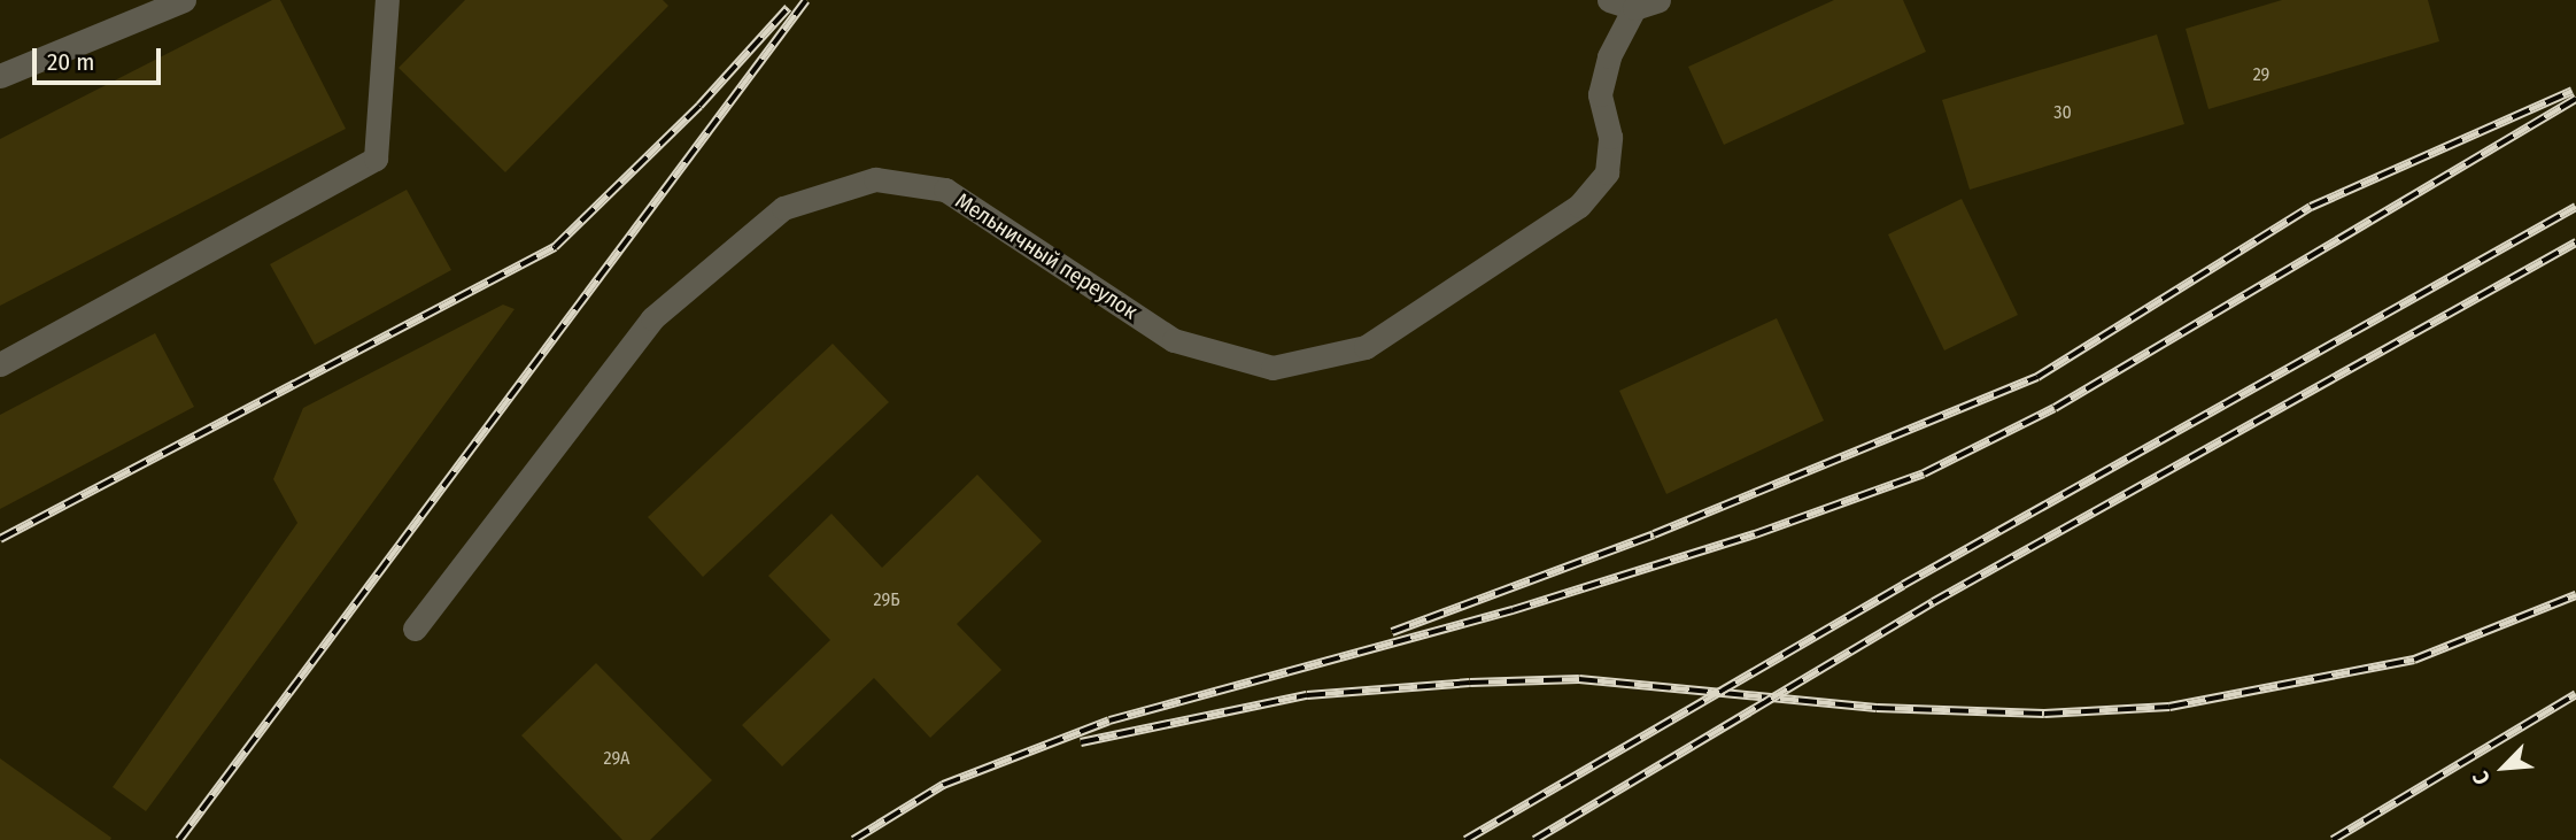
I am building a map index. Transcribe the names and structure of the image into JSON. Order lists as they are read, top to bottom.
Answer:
{
  "streets": {
    "street": ["Мельничный переулок"]
  },
  "house_numbers": [
    "29",
    "30",
    "29Б",
    "29А"
  ],
  "scale_bar": "20 m",
  "north": "bottom left"
}
